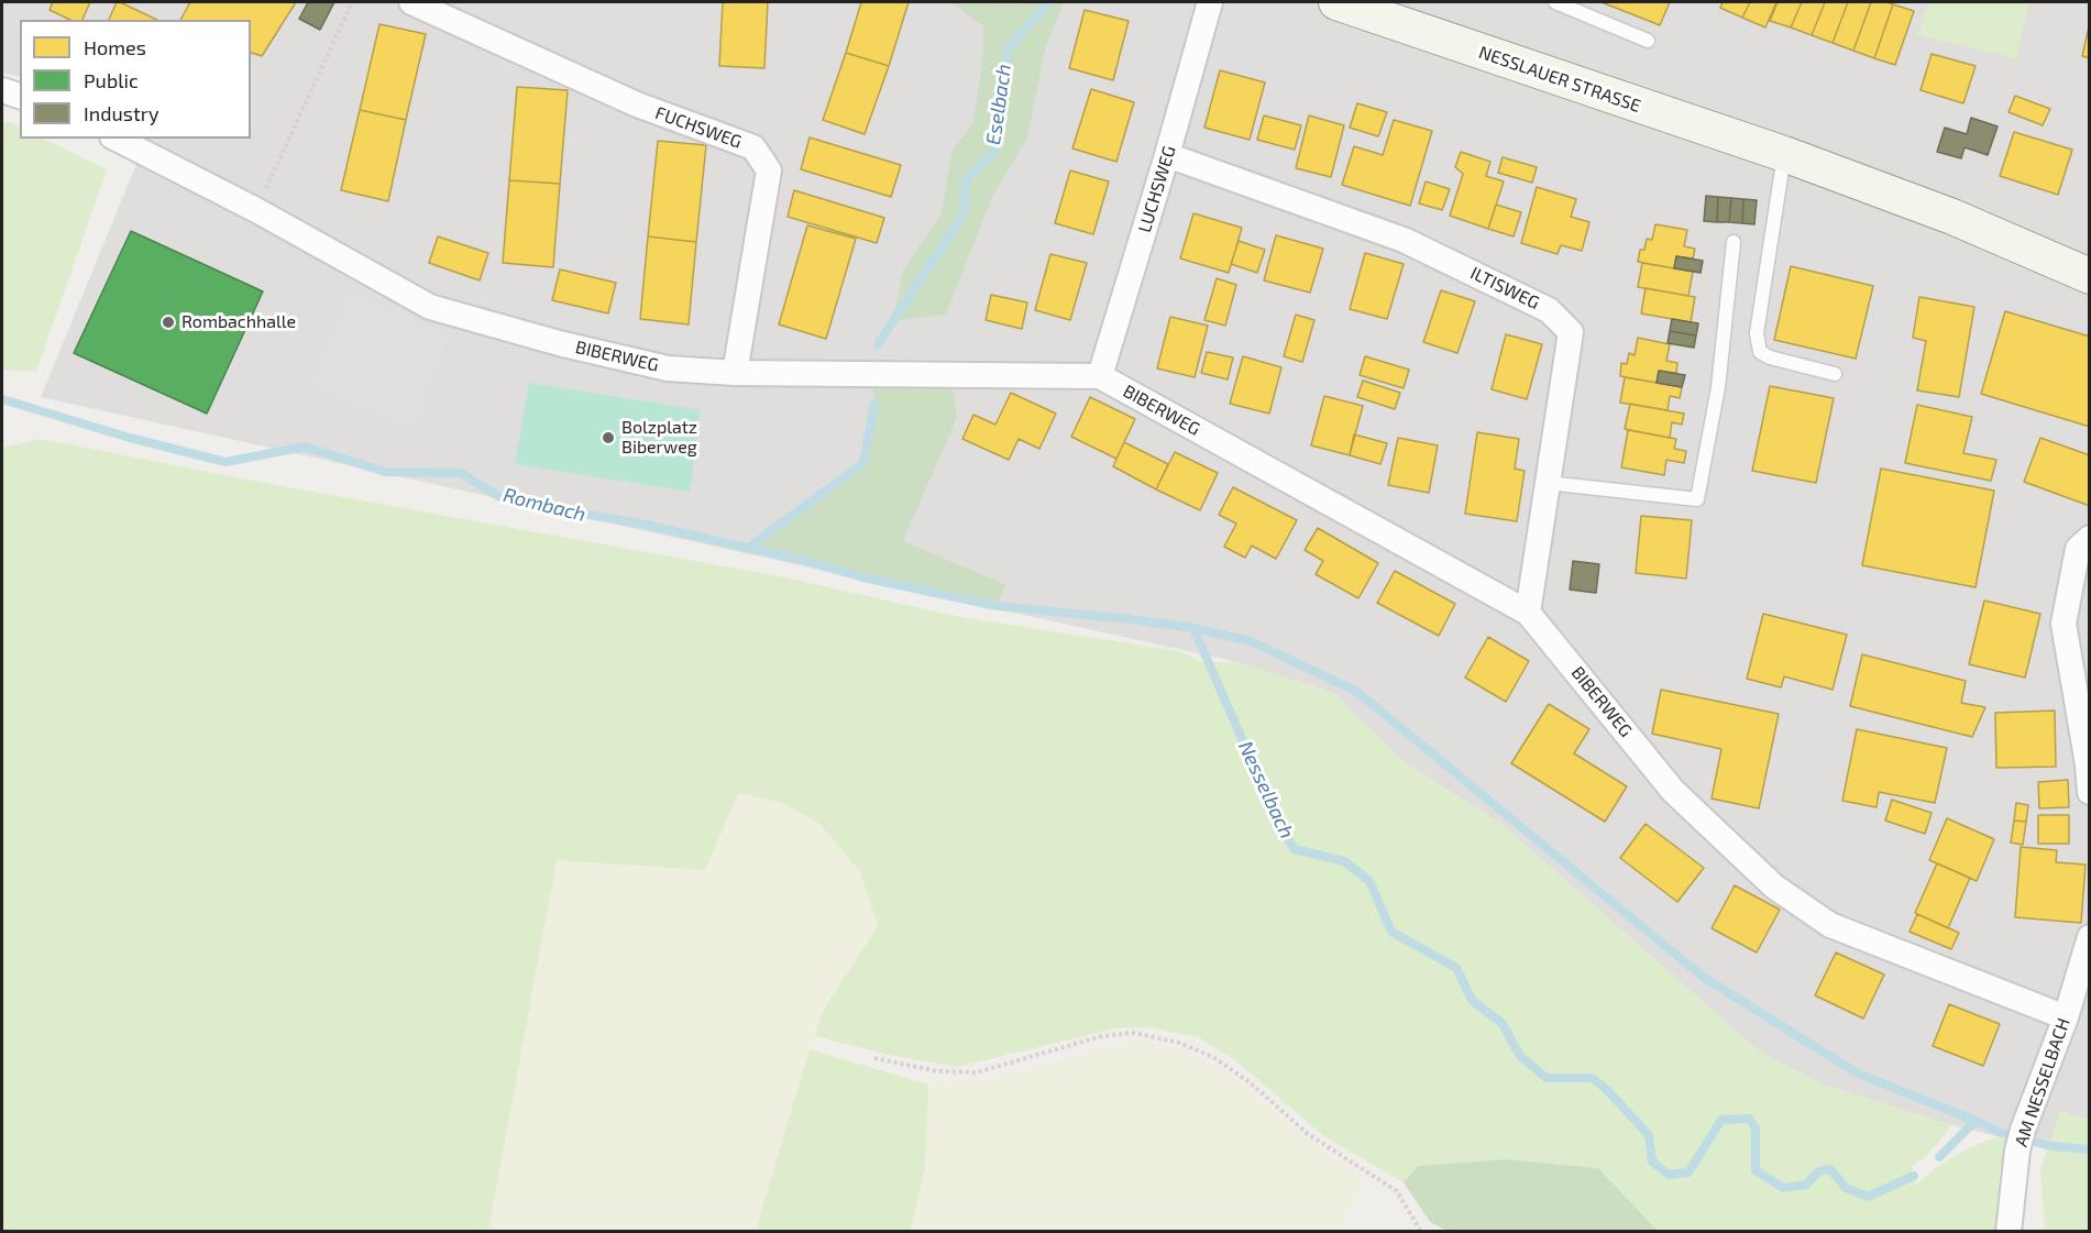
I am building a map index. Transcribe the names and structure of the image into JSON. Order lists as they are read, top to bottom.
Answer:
{
  "streets": {
    "main road": ["NESSLAUER STRASSE"],
    "street": [
      "FUCHSWEG",
      "LUCHSWEG",
      "ILTISWEG",
      "BIBERWEG",
      "AM NESSELBACH"
    ]
  },
  "crossings": [
    ["FUCHSWEG", "BIBERWEG"],
    ["LUCHSWEG", "ILTISWEG"],
    ["LUCHSWEG", "BIBERWEG"],
    ["ILTISWEG", "BIBERWEG"],
    ["BIBERWEG", "AM NESSELBACH"]
  ],
  "water": ["Eselbach", "Rombach", "Nesselbach"],
  "places": ["Rombachhalle", "Bolzplatz Biberweg"],
  "legend": ["Homes", "Public", "Industry"]
}
